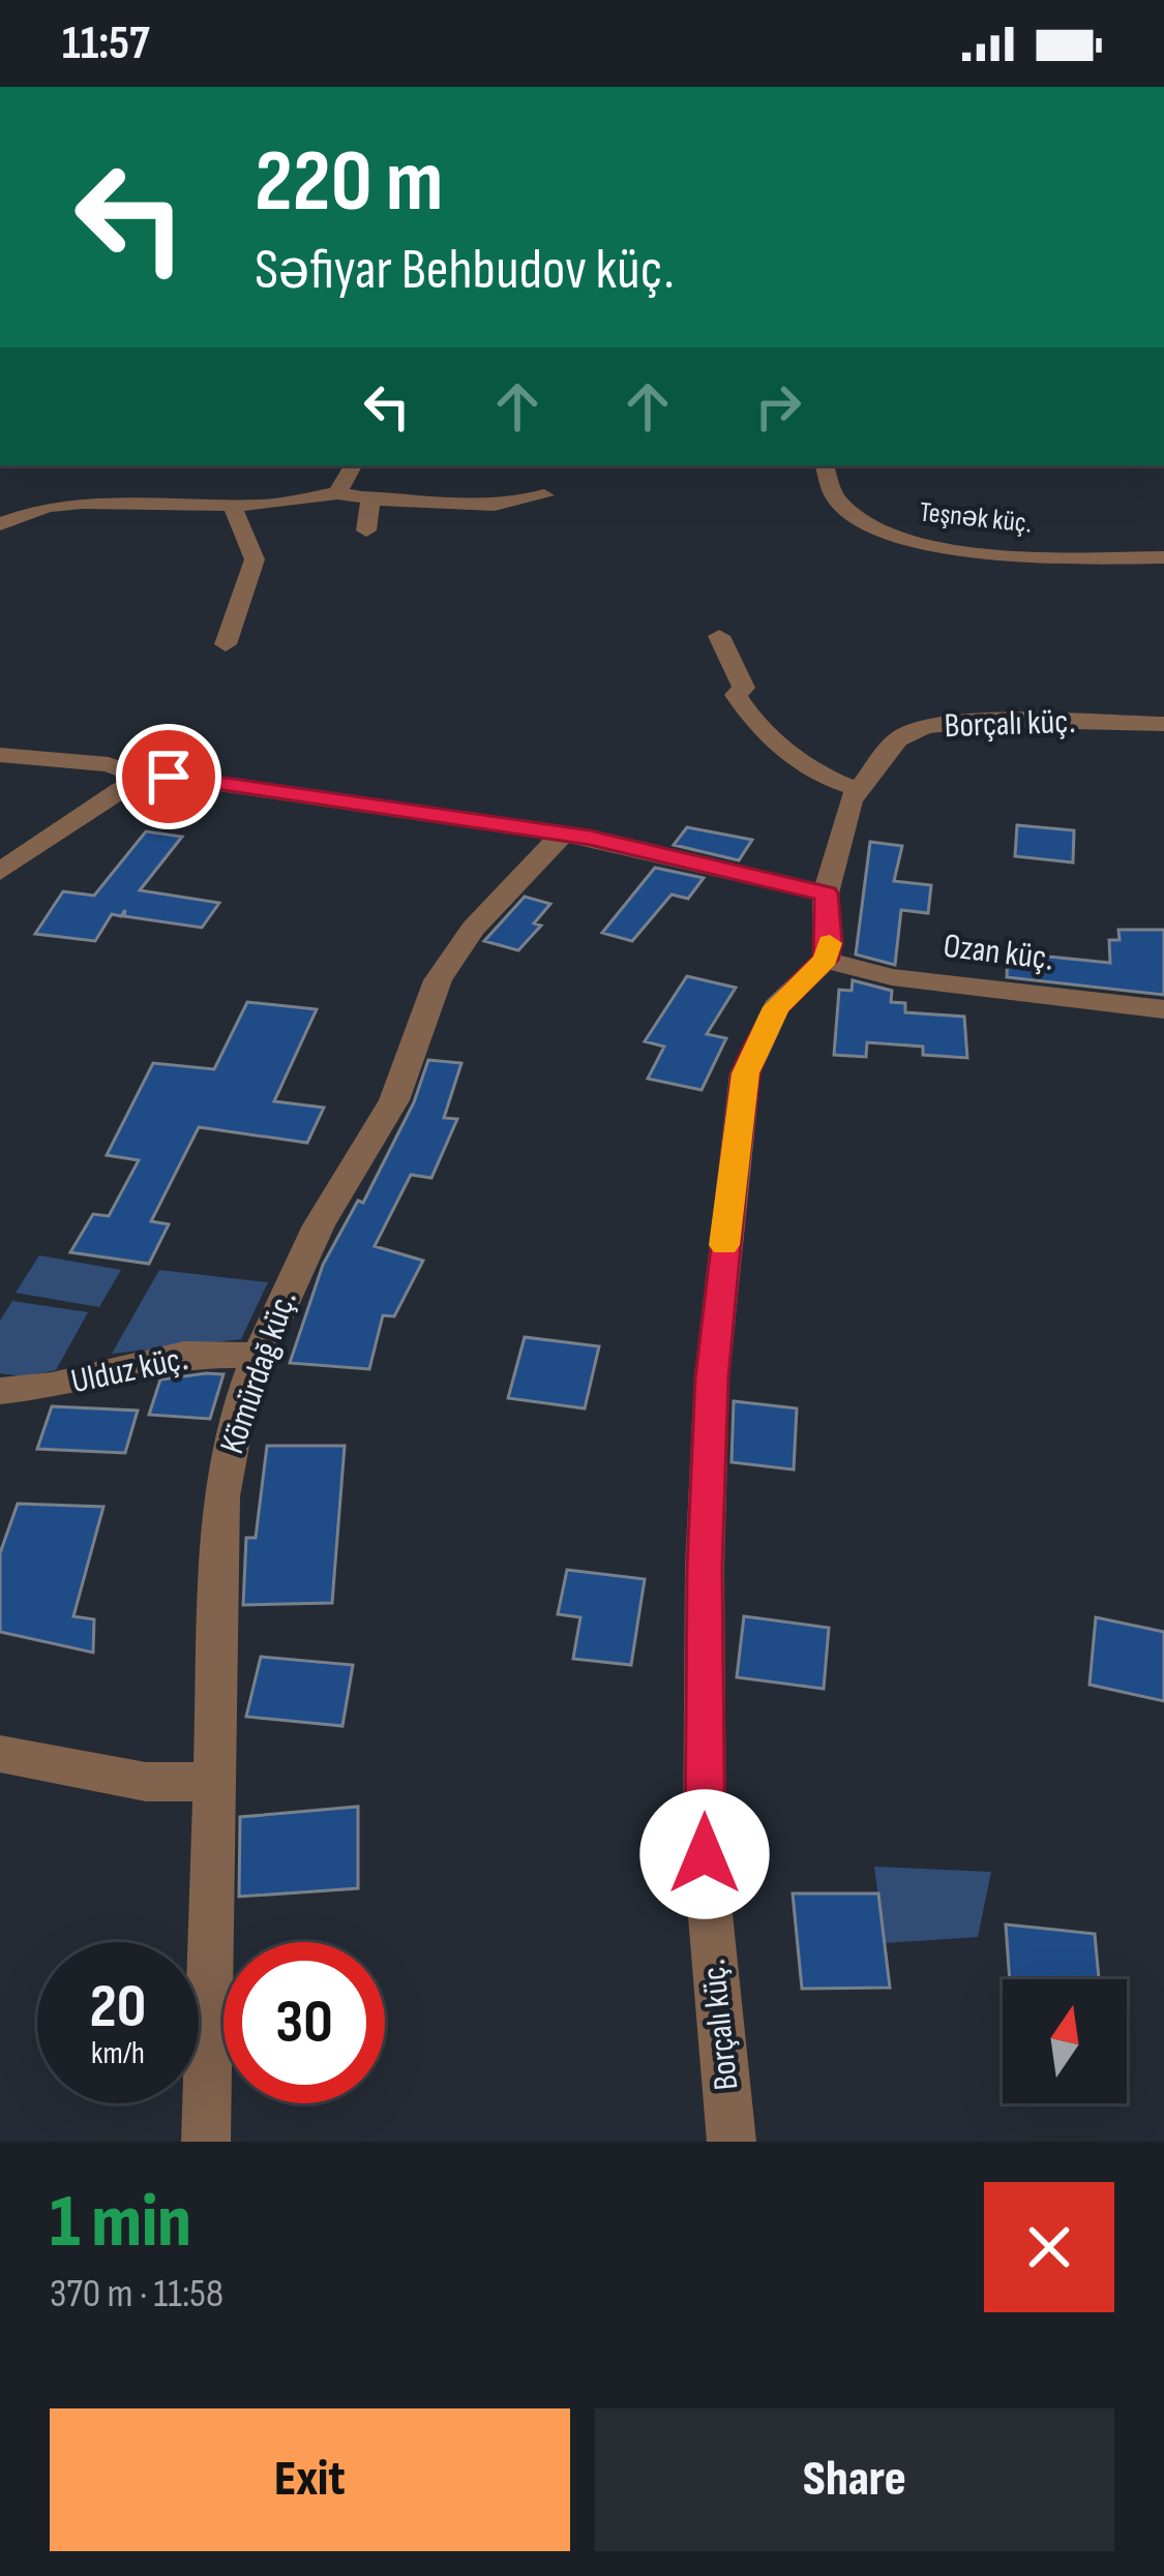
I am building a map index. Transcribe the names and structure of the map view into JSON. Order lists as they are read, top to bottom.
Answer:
{
  "streets": {
    "street": [
      "Teşnək küç.",
      "Borçalı küç.",
      "Ozan küç.",
      "Ulduz küç.",
      "Kömürdağ küç."
    ]
  },
  "crossings": [
    ["Borçalı küç.", "Ozan küç."],
    ["Ulduz küç.", "Kömürdağ küç."]
  ],
  "north": "top",
  "page": {
    "status": "11:57",
    "turn": ["220 m", "Səfiyar Behbudov küç."],
    "speed": "20 km/h",
    "limit": "30",
    "heading": ["1 min", "370 m · 11:58"],
    "buttons": ["Exit", "Share"]
  }
}
